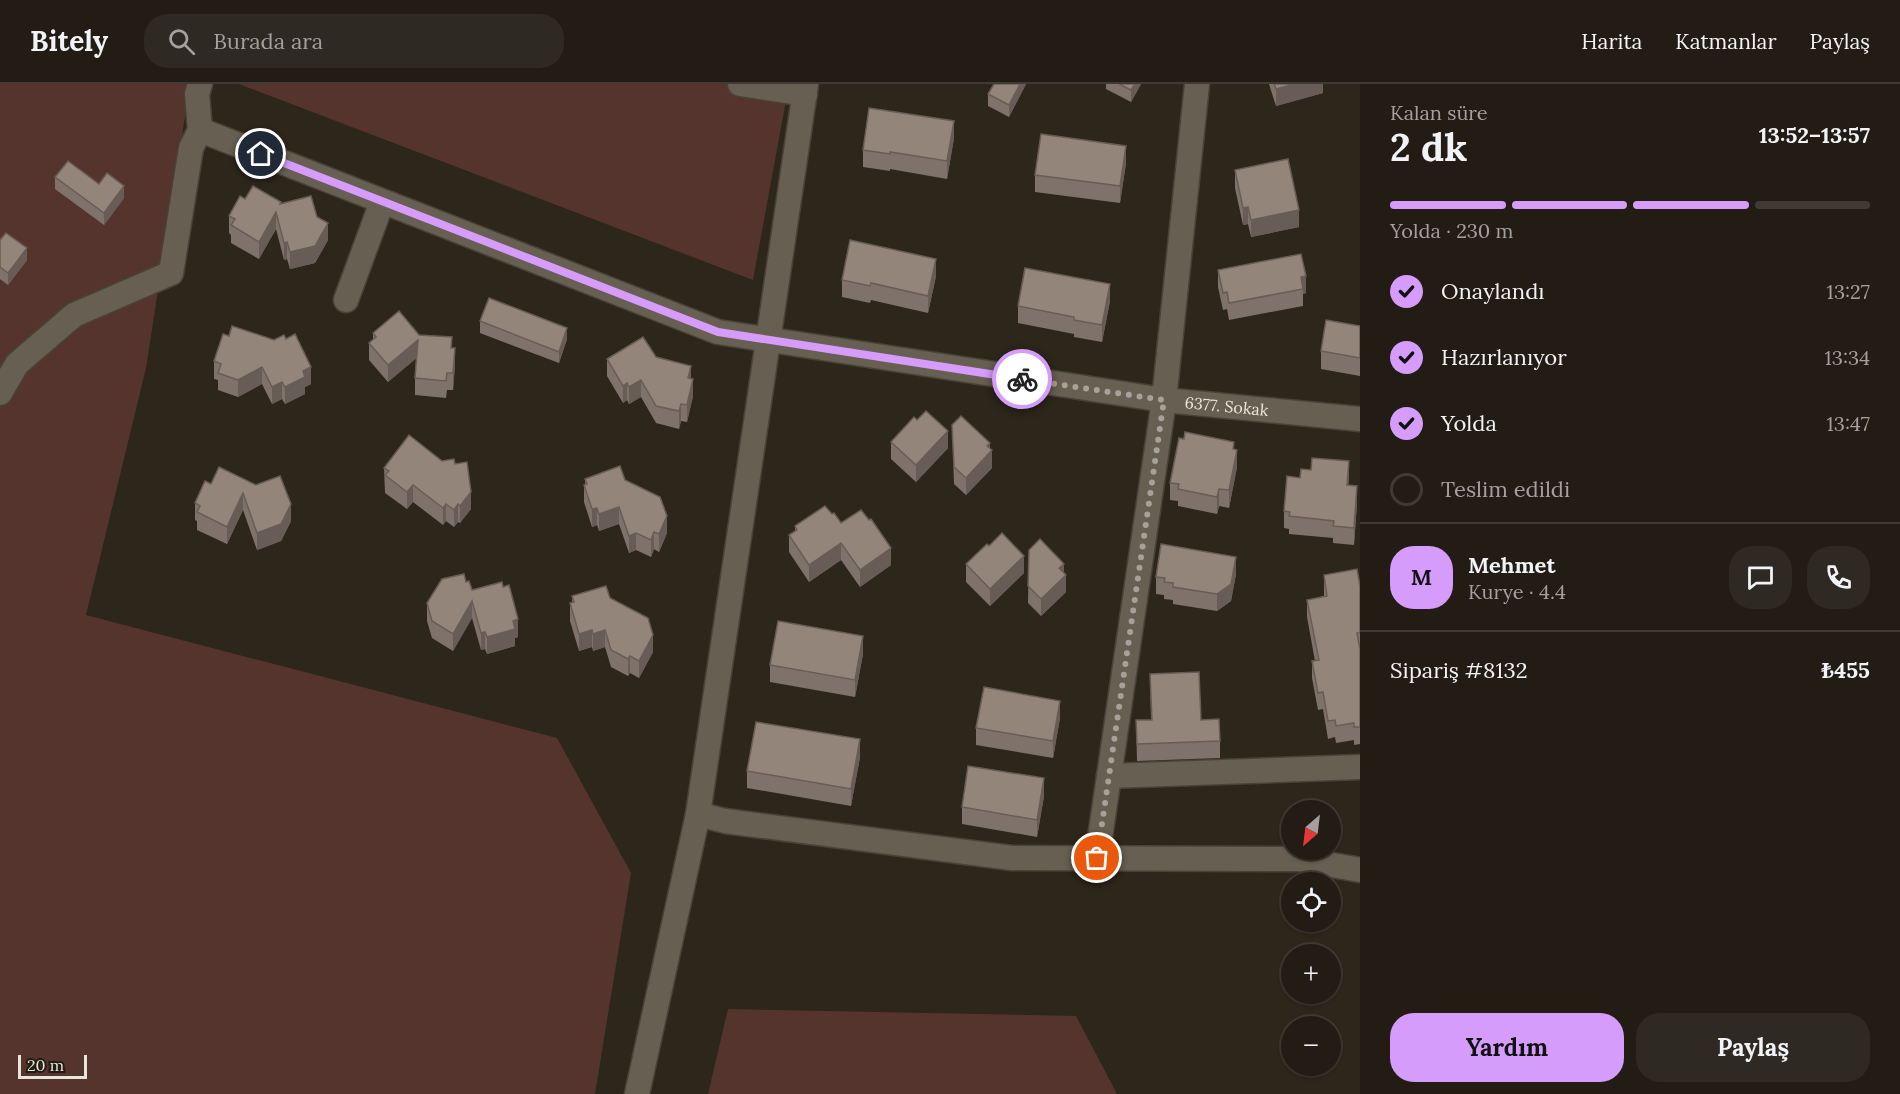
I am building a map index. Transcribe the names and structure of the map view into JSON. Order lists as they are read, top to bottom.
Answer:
{
  "streets": {
    "street": ["6377. Sokak"]
  },
  "scale_bar": "20 m",
  "north": "bottom left",
  "page": {
    "header": "Bitely",
    "search": "Burada ara",
    "nav": ["Harita", "Katmanlar", "Paylaş"],
    "heading": ["2 dk", "Kalan süre", "13:52–13:57"],
    "panel": [
      "Mehmet",
      "Kurye · 4.4",
      "Sipariş #8132",
      "₺455"
    ],
    "bar": "Yolda · 230 m",
    "list": [
      ["Onaylandı", "13:27"],
      ["Hazırlanıyor", "13:34"],
      ["Yolda", "13:47"],
      "Teslim edildi"
    ],
    "round": "M",
    "map_buttons": ["+", "−"],
    "buttons": ["Yardım", "Paylaş"],
    "scale": "20 m"
  }
}
